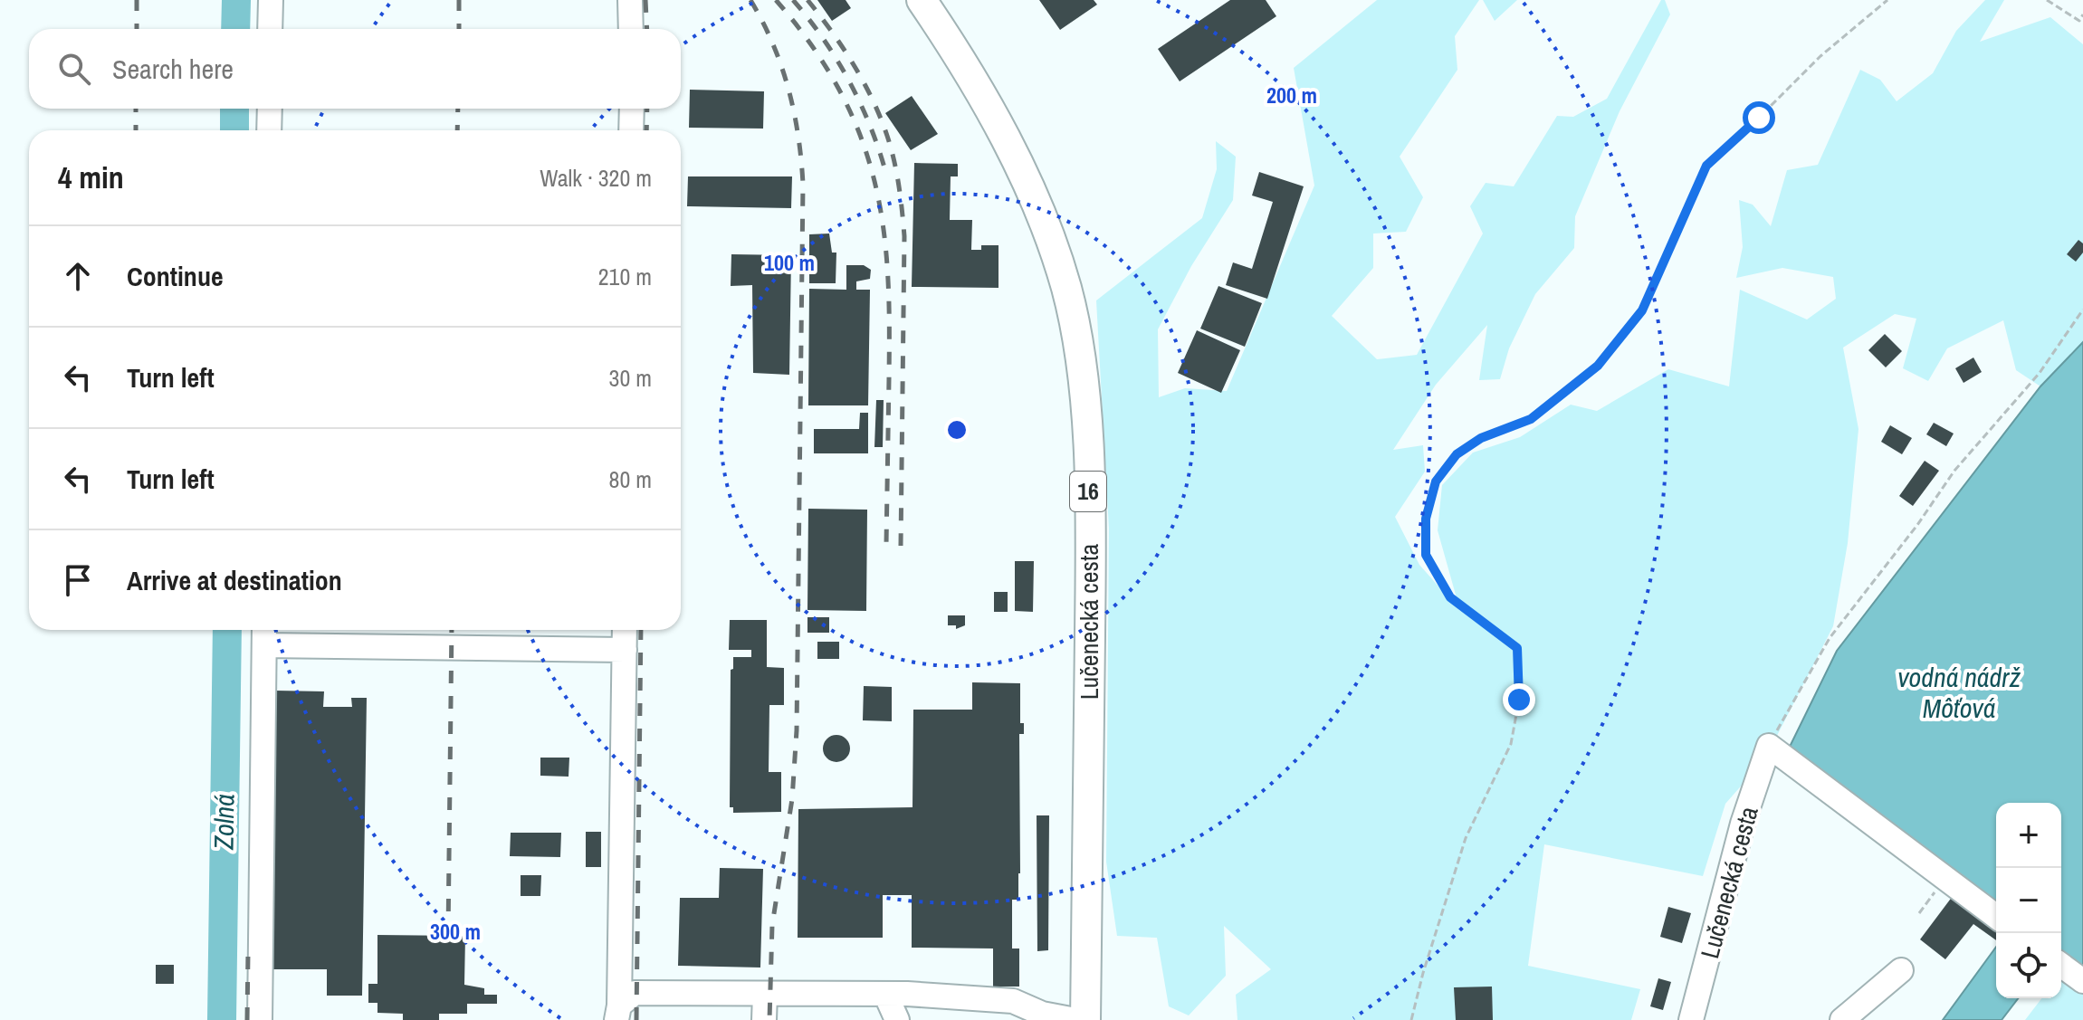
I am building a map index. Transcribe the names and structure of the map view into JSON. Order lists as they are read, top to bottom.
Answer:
{
  "streets": {
    "main road": ["16", "Lučenecká cesta"]
  },
  "water": ["vodná nádrž Môťová", "Zolná"],
  "page": {
    "search": "Search here",
    "heading": ["4 min", "Walk · 320 m"],
    "list": [
      ["Continue", "210 m"],
      ["Turn left", "30 m"],
      ["Turn left", "80 m"],
      "Arrive at destination"
    ],
    "map_buttons": ["+", "−"]
  },
  "rings": ["200 m", "100 m", "300 m"]
}
